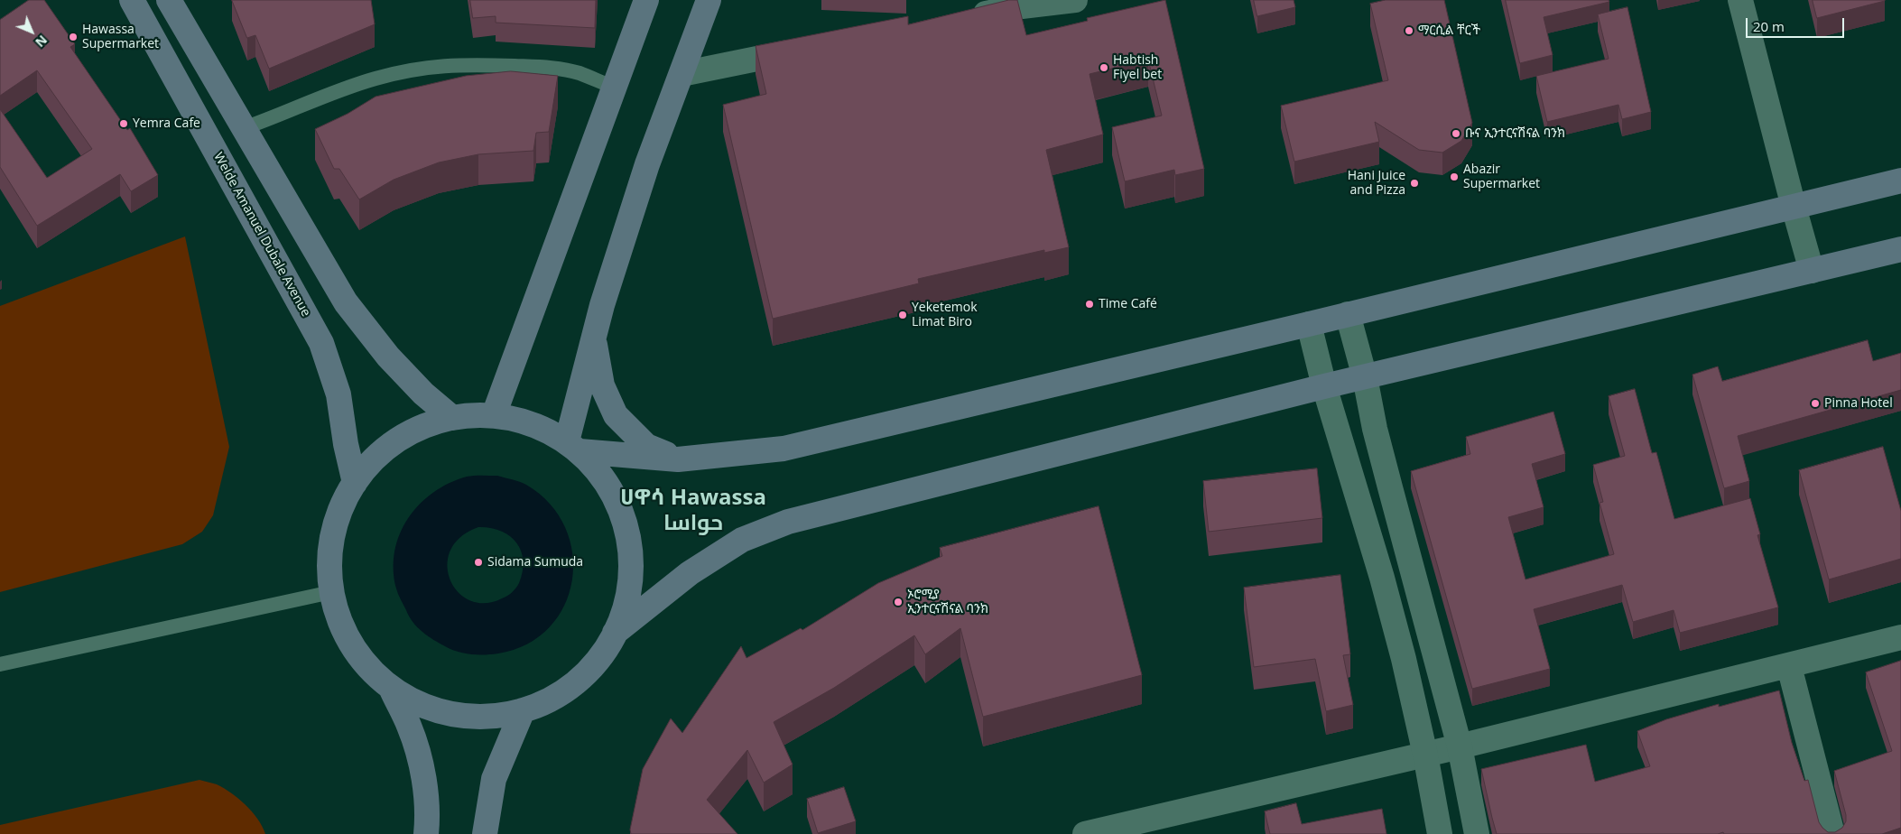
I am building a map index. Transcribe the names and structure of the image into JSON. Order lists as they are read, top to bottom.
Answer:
{
  "streets": {
    "main road": ["Welde Amanuel Dubale Avenue"]
  },
  "districts": ["ሀዋሳ Hawassa حواسا"],
  "places": [
    "ማርሲል ቸርች",
    "Hawassa Supermarket",
    "Habtish Fiyel bet",
    "Yemra Cafe",
    "ቡና ኢንተርናሽናል ባንክ",
    "Abazir Supermarket",
    "Hani Juice and Pizza",
    "Time Café",
    "Yeketemok Limat Biro",
    "Pinna Hotel",
    "Sidama Sumuda",
    "ኦሮሚያ ኢንተርናሽናል ባንክ"
  ],
  "scale_bar": "20 m",
  "north": "bottom right"
}
